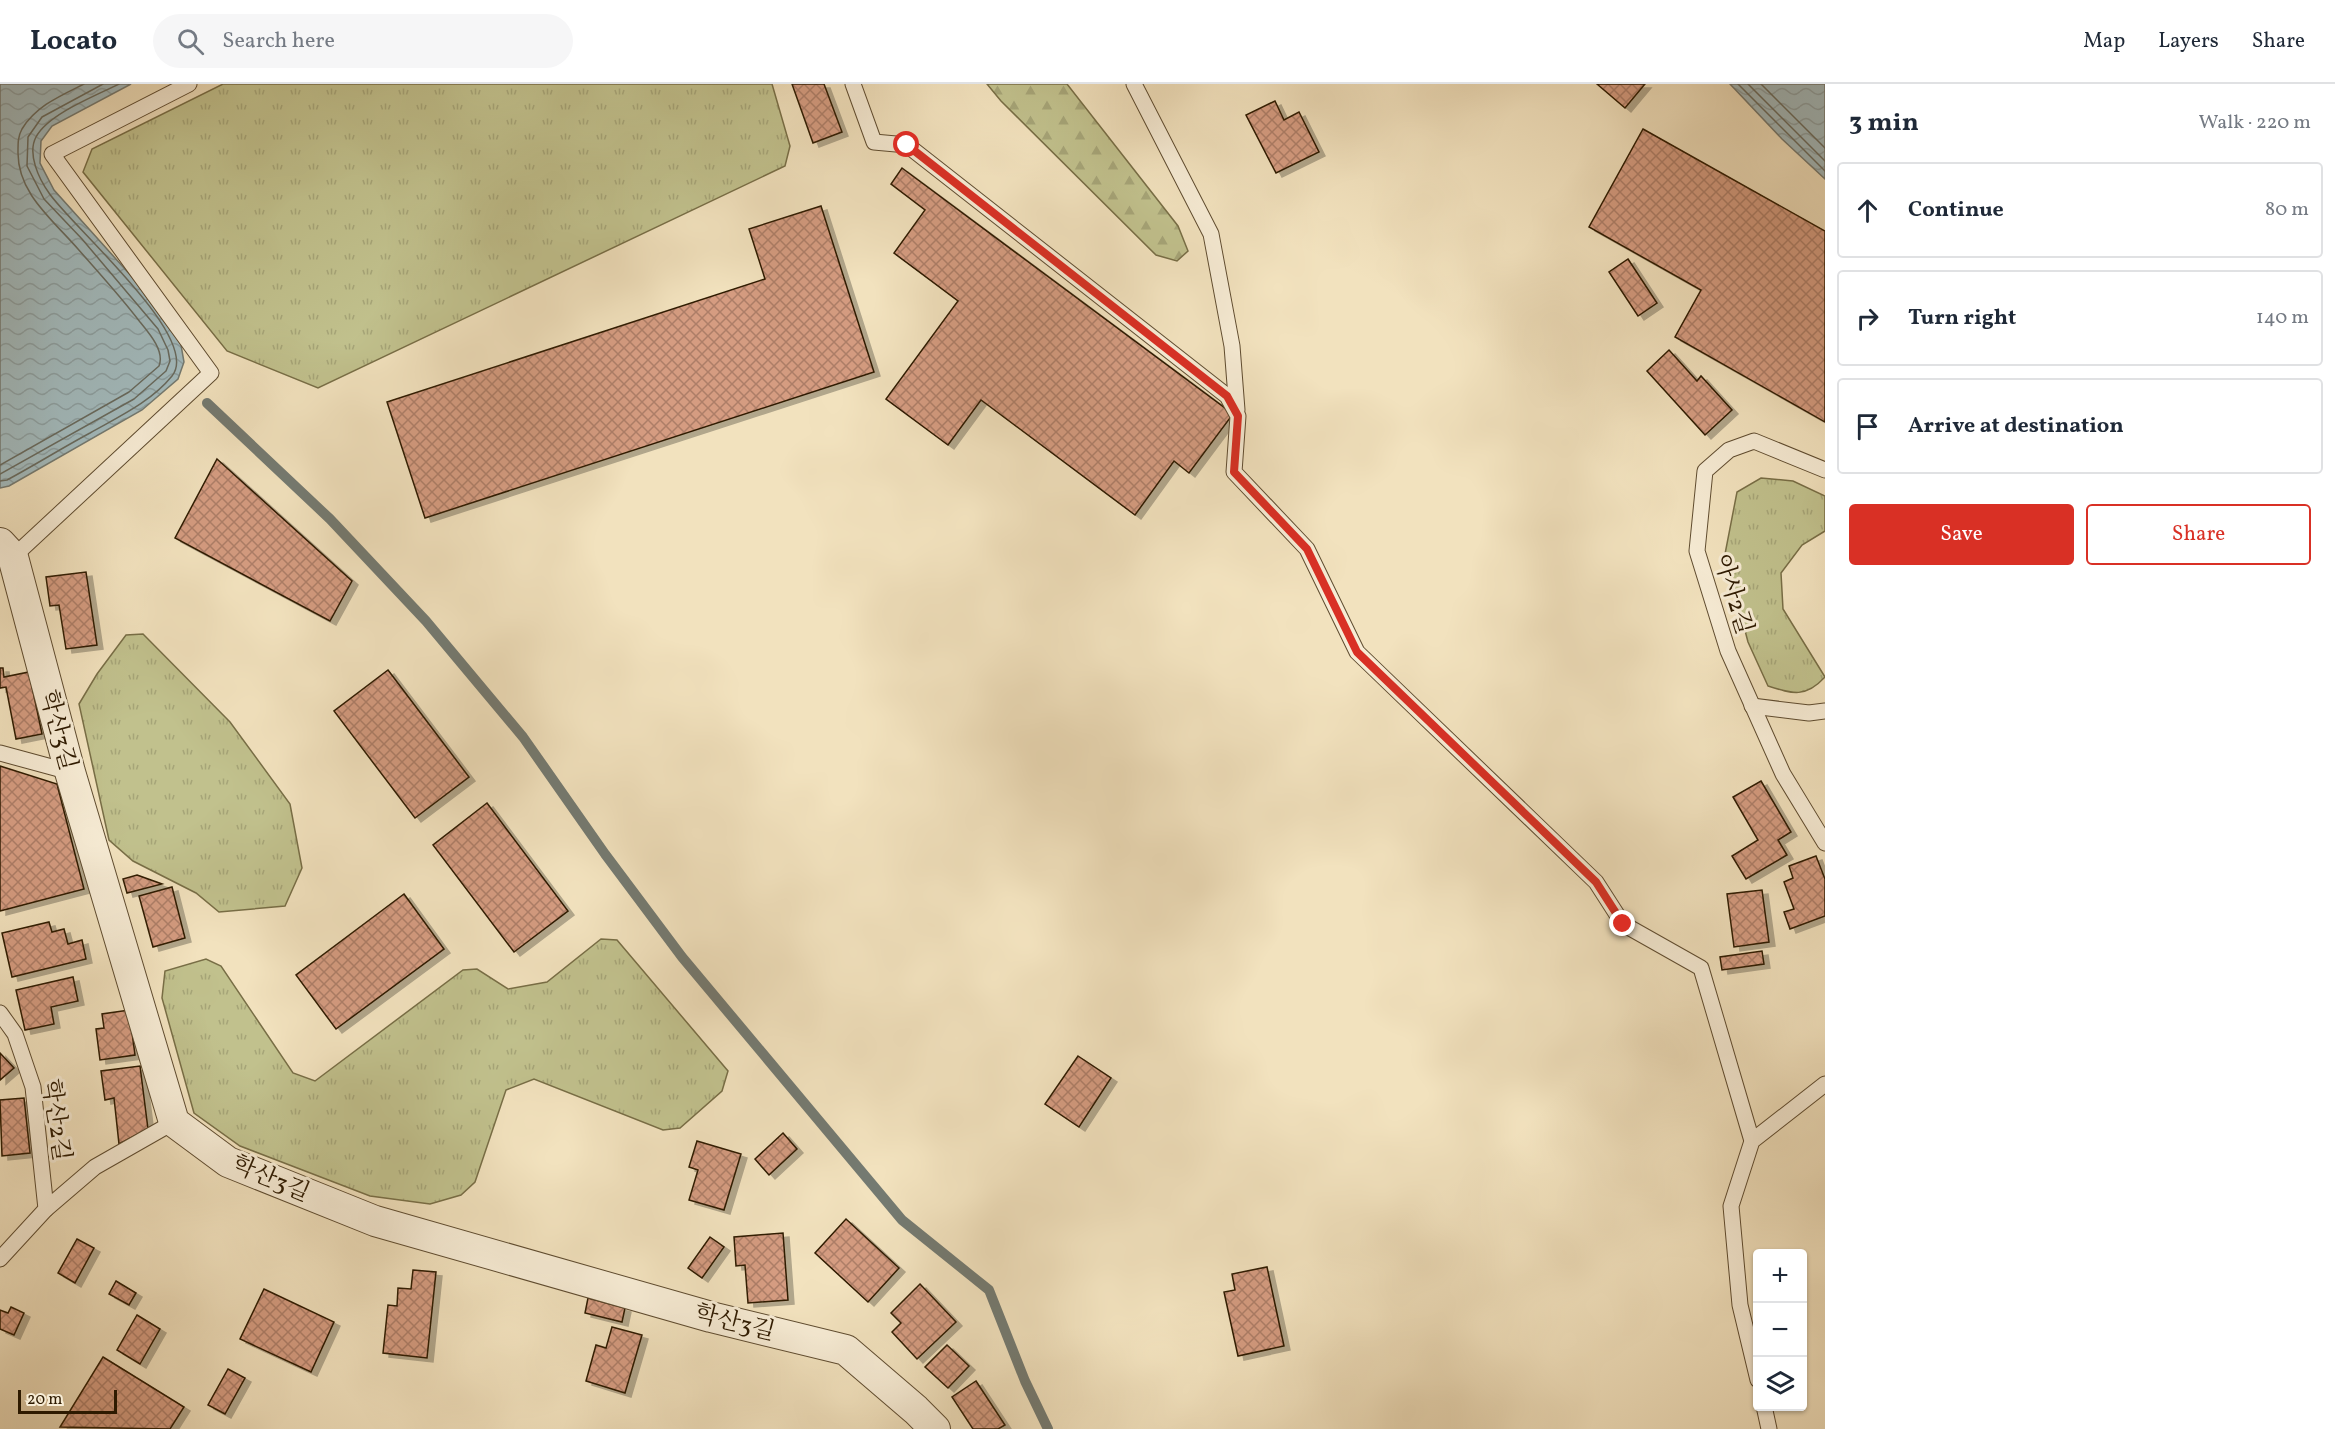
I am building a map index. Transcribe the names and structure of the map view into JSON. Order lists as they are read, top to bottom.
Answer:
{
  "streets": {
    "street": ["학산3길"],
    "lane": ["아사2길", "학산2길"]
  },
  "scale_bar": "20 m",
  "page": {
    "header": "Locato",
    "search": "Search here",
    "nav": ["Map", "Layers", "Share"],
    "heading": ["3 min", "Walk · 220 m"],
    "list": [
      ["Continue", "80 m"],
      ["Turn right", "140 m"],
      "Arrive at destination"
    ],
    "buttons": ["Save", "Share"],
    "map_buttons": ["+", "−"],
    "scale": "20 m"
  }
}
